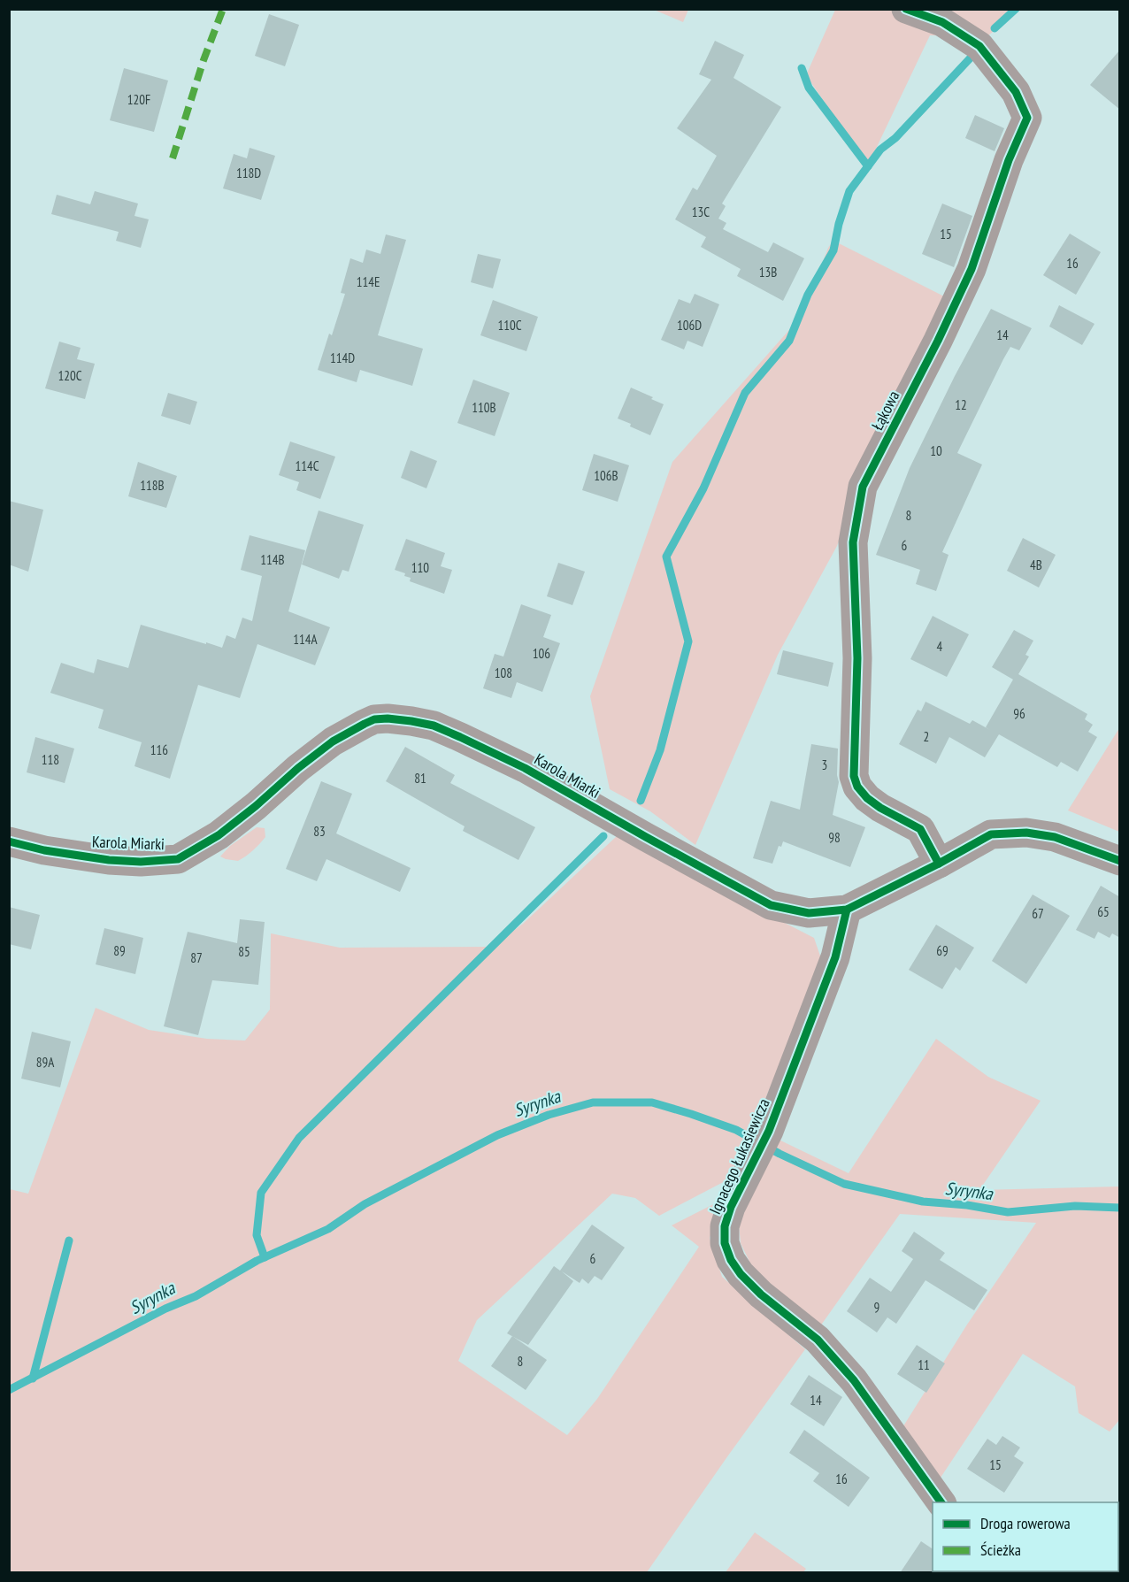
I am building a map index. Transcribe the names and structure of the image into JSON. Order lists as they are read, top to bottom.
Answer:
{
  "streets": {
    "street": ["Łąkowa", "Karola Miarki", "Ignacego Łukasiewicza"]
  },
  "crossings": [
    ["Łąkowa", "Karola Miarki"],
    ["Karola Miarki", "Ignacego Łukasiewicza"]
  ],
  "water": ["Syrynka"],
  "house_numbers": [
    "120F",
    "118D",
    "13C",
    "15",
    "16",
    "13B",
    "114E",
    "110C",
    "106D",
    "14",
    "114D",
    "120C",
    "12",
    "110B",
    "10",
    "114C",
    "106B",
    "118B",
    "8",
    "6",
    "114B",
    "4B",
    "110",
    "114A",
    "4",
    "106",
    "108",
    "96",
    "2",
    "116",
    "118",
    "3",
    "81",
    "83",
    "98",
    "65",
    "67",
    "89",
    "69",
    "85",
    "87",
    "89A",
    "6",
    "9",
    "8",
    "11",
    "14",
    "15",
    "16"
  ],
  "legend": ["Droga rowerowa", "Ścieżka"]
}
